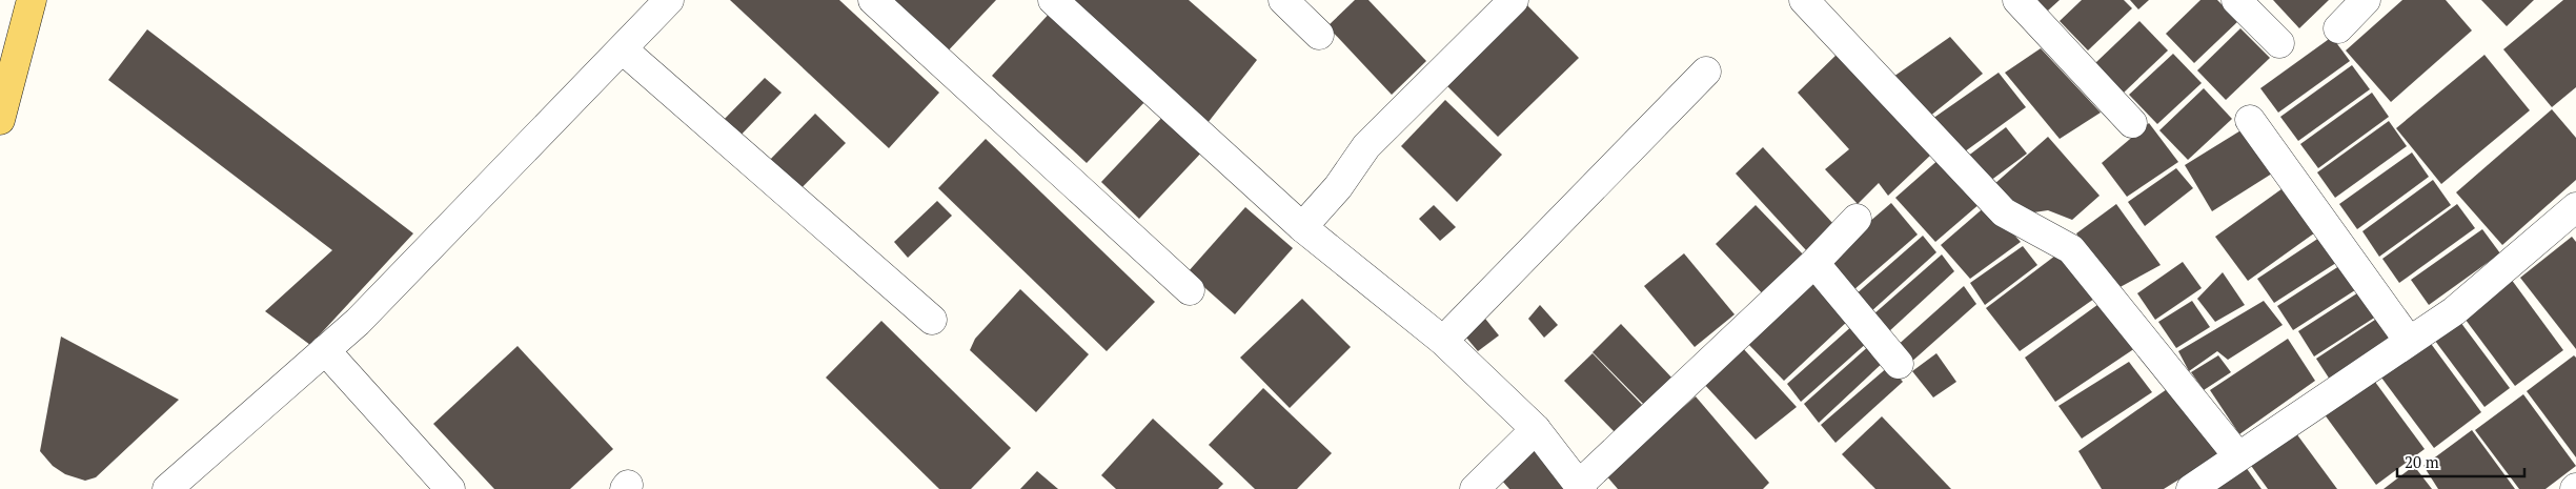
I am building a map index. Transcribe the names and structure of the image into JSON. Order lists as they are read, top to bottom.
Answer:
{
  "scale_bar": "20 m"
}
